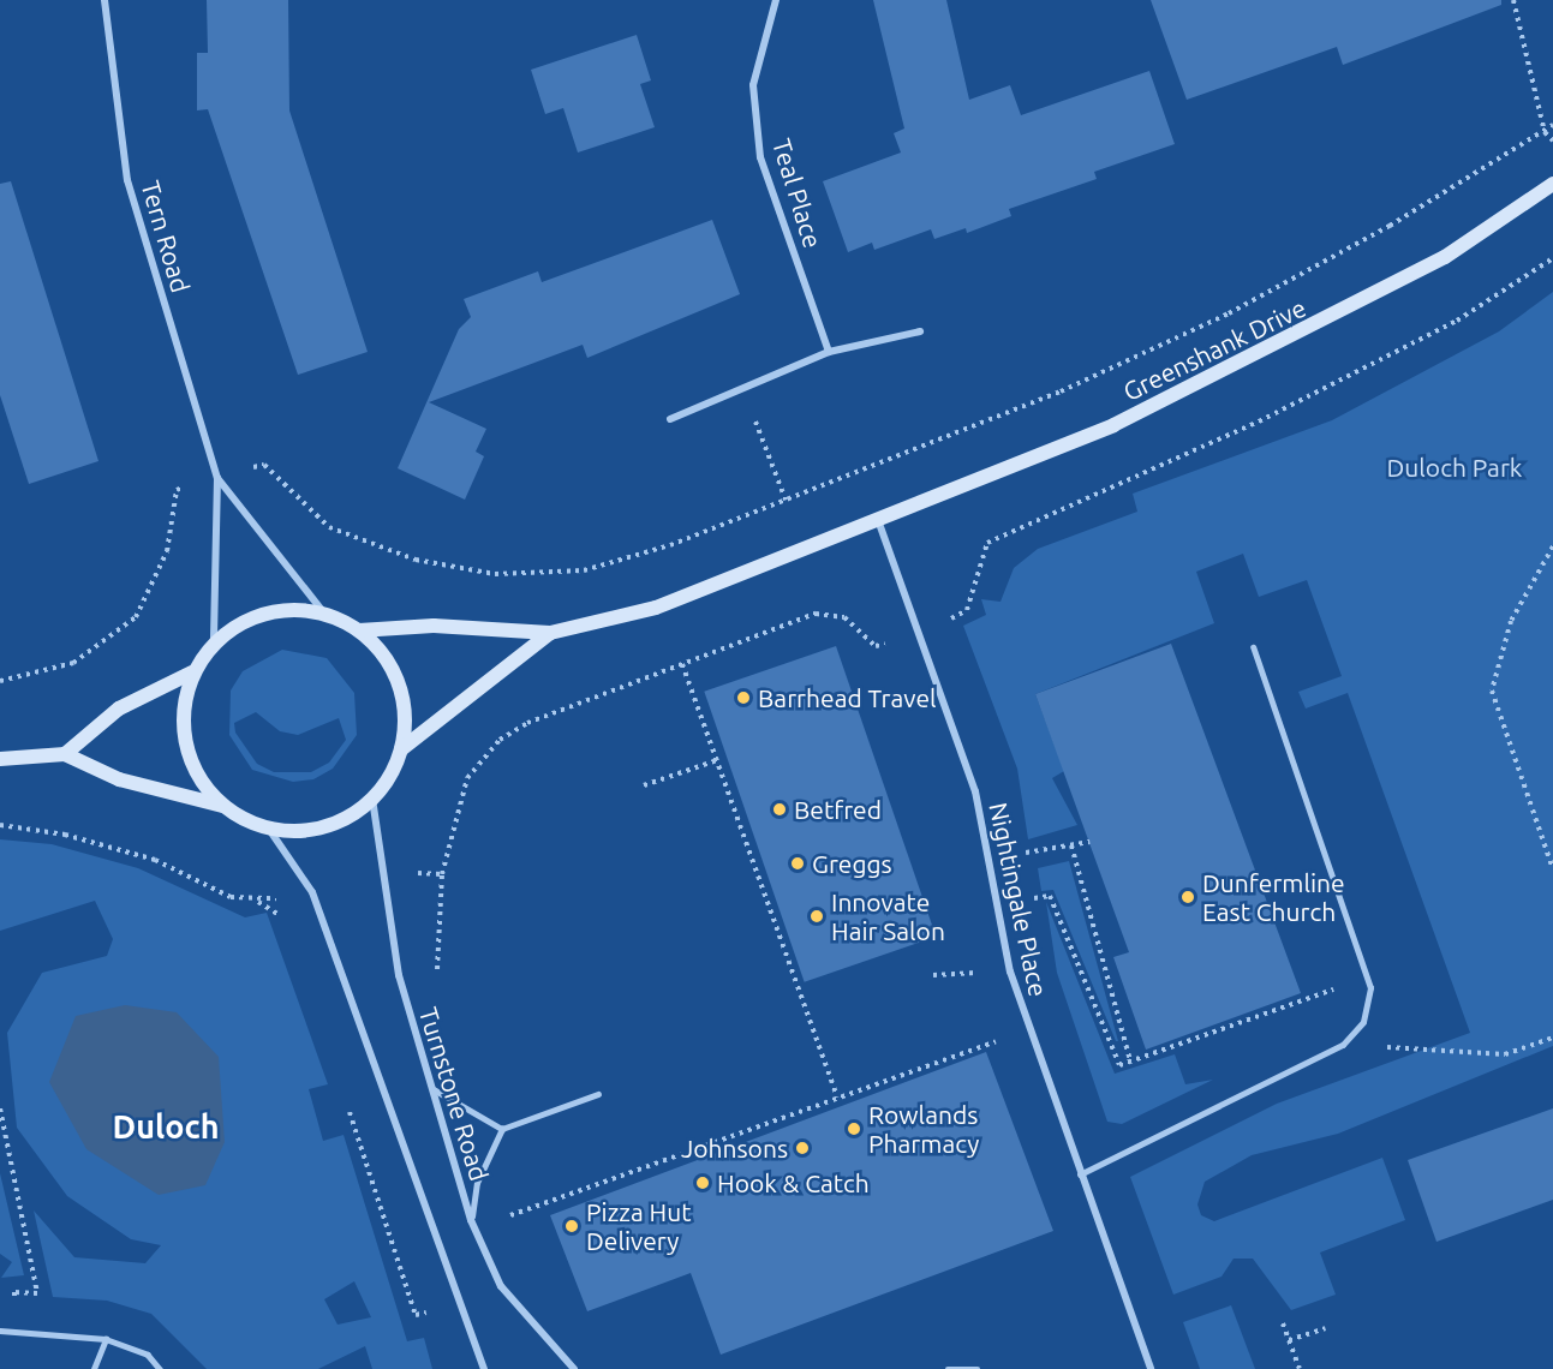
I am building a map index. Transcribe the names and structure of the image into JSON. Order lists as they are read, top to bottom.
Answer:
{
  "streets": {
    "street": [
      "Teal Place",
      "Tern Road",
      "Greenshank Drive",
      "Nightingale Place",
      "Turnstone Road"
    ]
  },
  "crossings": [
    ["Tern Road", "Turnstone Road"],
    ["Greenshank Drive", "Nightingale Place"]
  ],
  "districts": ["Duloch"],
  "parks": ["Duloch Park"],
  "places": [
    "Barrhead Travel",
    "Betfred",
    "Greggs",
    "Dunfermline East Church",
    "Innovate Hair Salon",
    "Rowlands Pharmacy",
    "Johnsons",
    "Hook & Catch",
    "Pizza Hut Delivery"
  ]
}
